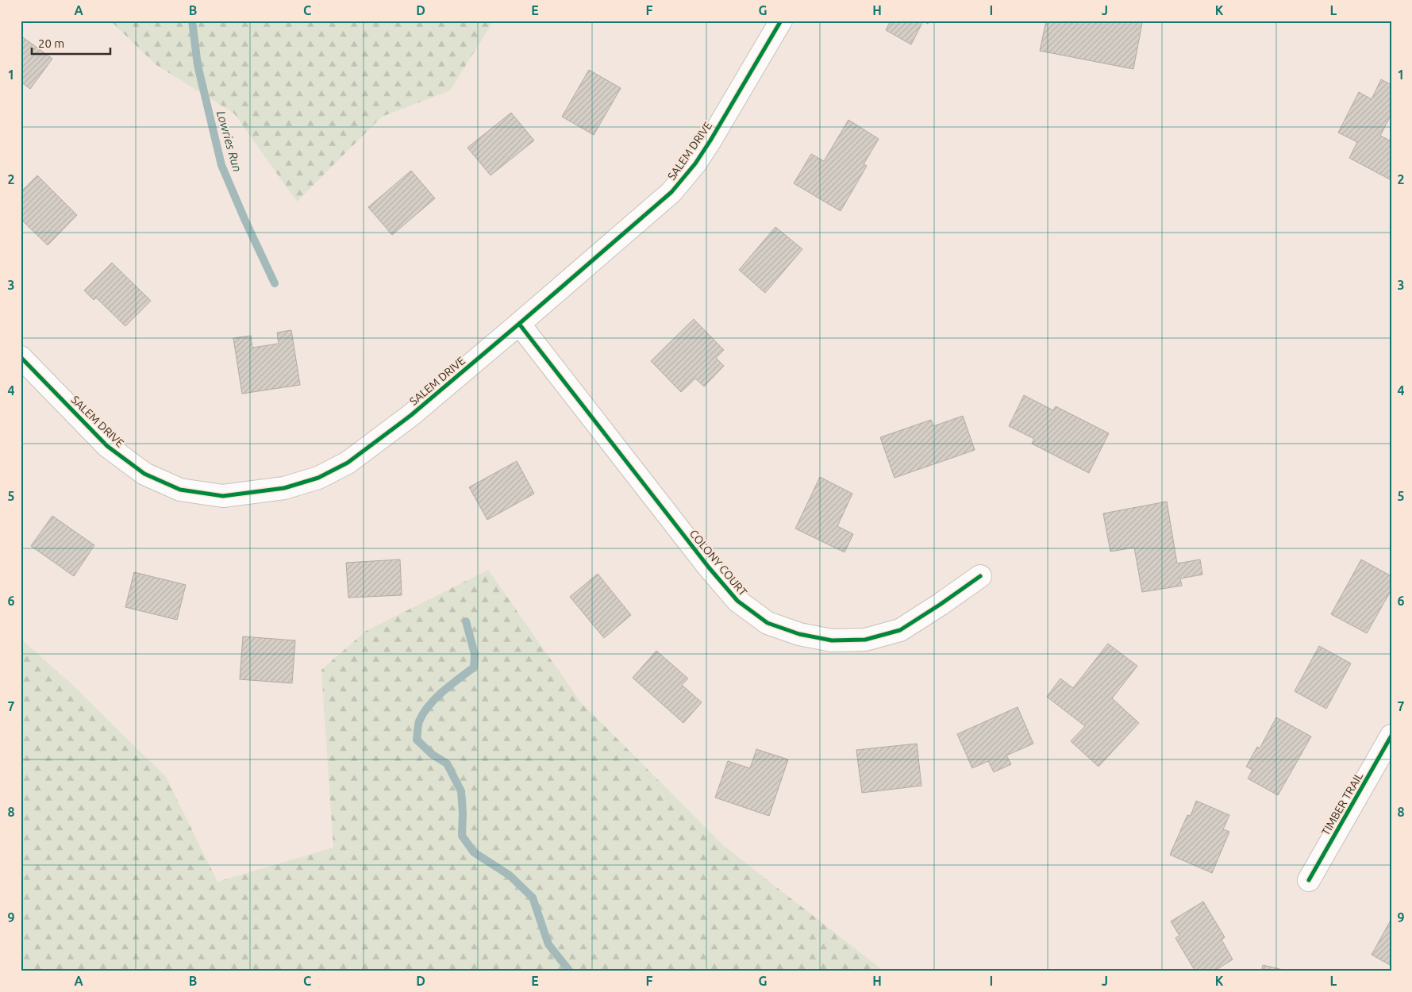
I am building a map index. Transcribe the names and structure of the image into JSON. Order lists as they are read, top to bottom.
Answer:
{
  "streets": {
    "street": ["SALEM DRIVE", "COLONY COURT", "TIMBER TRAIL"]
  },
  "crossings": [
    ["SALEM DRIVE", "COLONY COURT"]
  ],
  "water": ["Lowries Run"],
  "scale_bar": "20 m",
  "grid": {
    "columns": [
      "A",
      "B",
      "C",
      "D",
      "E",
      "F",
      "G",
      "H",
      "I",
      "J",
      "K",
      "L"
    ],
    "rows": [
      "1",
      "2",
      "3",
      "4",
      "5",
      "6",
      "7",
      "8",
      "9"
    ]
  }
}
